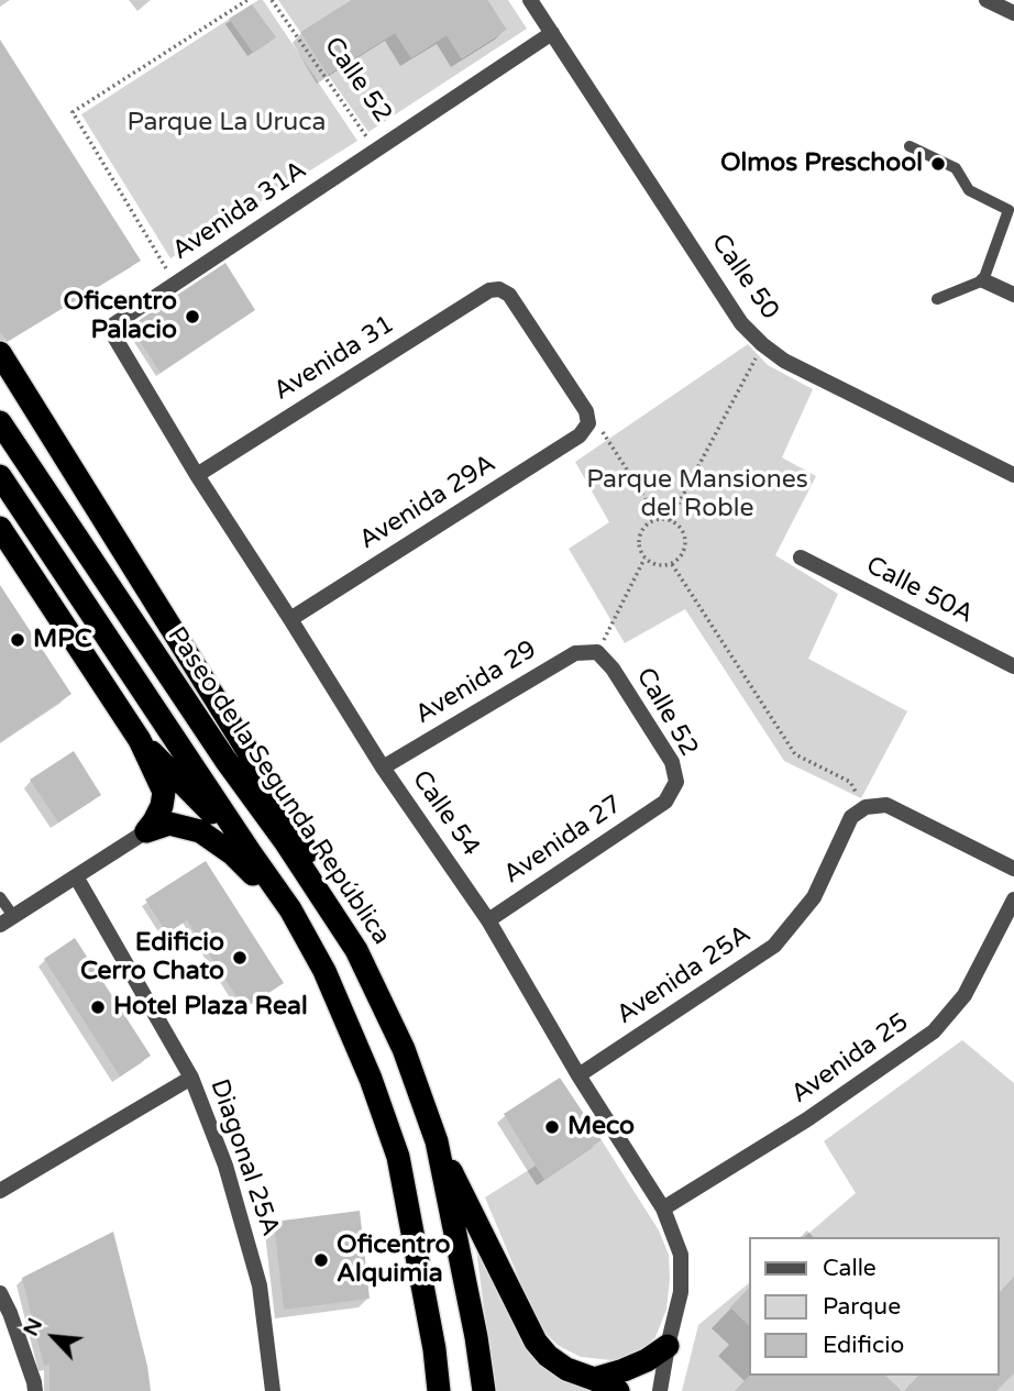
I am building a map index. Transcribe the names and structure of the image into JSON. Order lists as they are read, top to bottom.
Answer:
{
  "streets": {
    "highway": ["Paseo de la Segunda República"],
    "street": [
      "Calle 52",
      "Avenida 31A",
      "Calle 50",
      "Avenida 31",
      "Avenida 29A",
      "Calle 50A",
      "Avenida 29",
      "Calle 54",
      "Avenida 27",
      "Avenida 25A",
      "Avenida 25",
      "Diagonal 25A"
    ]
  },
  "crossings": [
    ["Calle 52", "Avenida 31A"],
    ["Calle 52", "Avenida 29"],
    ["Calle 52", "Avenida 27"],
    ["Avenida 31A", "Calle 50"],
    ["Avenida 31A", "Calle 54"],
    ["Avenida 31", "Avenida 29A"],
    ["Avenida 31", "Calle 54"],
    ["Avenida 29A", "Calle 54"],
    ["Avenida 29", "Calle 54"],
    ["Calle 54", "Avenida 27"],
    ["Calle 54", "Avenida 25A"],
    ["Calle 54", "Avenida 25"]
  ],
  "parks": ["Parque La Uruca", "Parque Mansiones del Roble"],
  "places": [
    "Olmos Preschool",
    "Oficentro Palacio",
    "MPC",
    "Edificio Cerro Chato",
    "Hotel Plaza Real",
    "Meco",
    "Oficentro Alquimia"
  ],
  "legend": ["Calle", "Parque", "Edificio"],
  "north": "top left"
}
